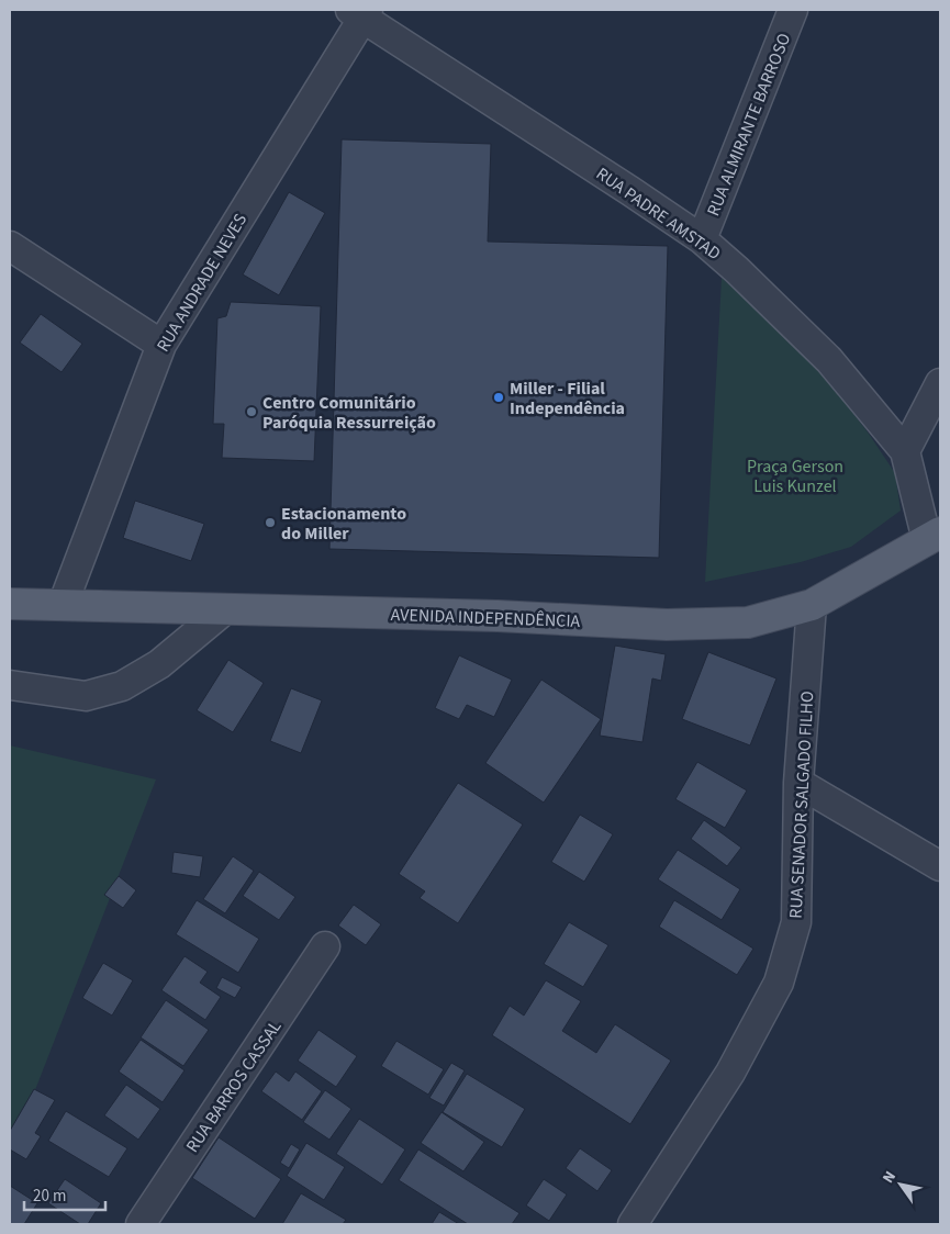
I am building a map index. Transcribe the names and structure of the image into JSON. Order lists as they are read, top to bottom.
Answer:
{
  "streets": {
    "main road": ["AVENIDA INDEPENDÊNCIA"],
    "street": [
      "RUA ALMIRANTE BARROSO",
      "RUA PADRE AMSTAD",
      "RUA ANDRADE NEVES",
      "RUA SENADOR SALGADO FILHO",
      "RUA BARROS CASSAL"
    ]
  },
  "crossings": [
    ["RUA ALMIRANTE BARROSO", "RUA PADRE AMSTAD"],
    ["RUA PADRE AMSTAD", "RUA ANDRADE NEVES"],
    ["RUA PADRE AMSTAD", "AVENIDA INDEPENDÊNCIA"],
    ["RUA ANDRADE NEVES", "AVENIDA INDEPENDÊNCIA"],
    ["AVENIDA INDEPENDÊNCIA", "RUA SENADOR SALGADO FILHO"]
  ],
  "parks": ["Praça Gerson Luis Kunzel"],
  "places": ["Miller - Filial Independência", "Centro Comunitário Paróquia Ressurreição", "Estacionamento do Miller"],
  "scale_bar": "20 m",
  "north": "top left"
}
